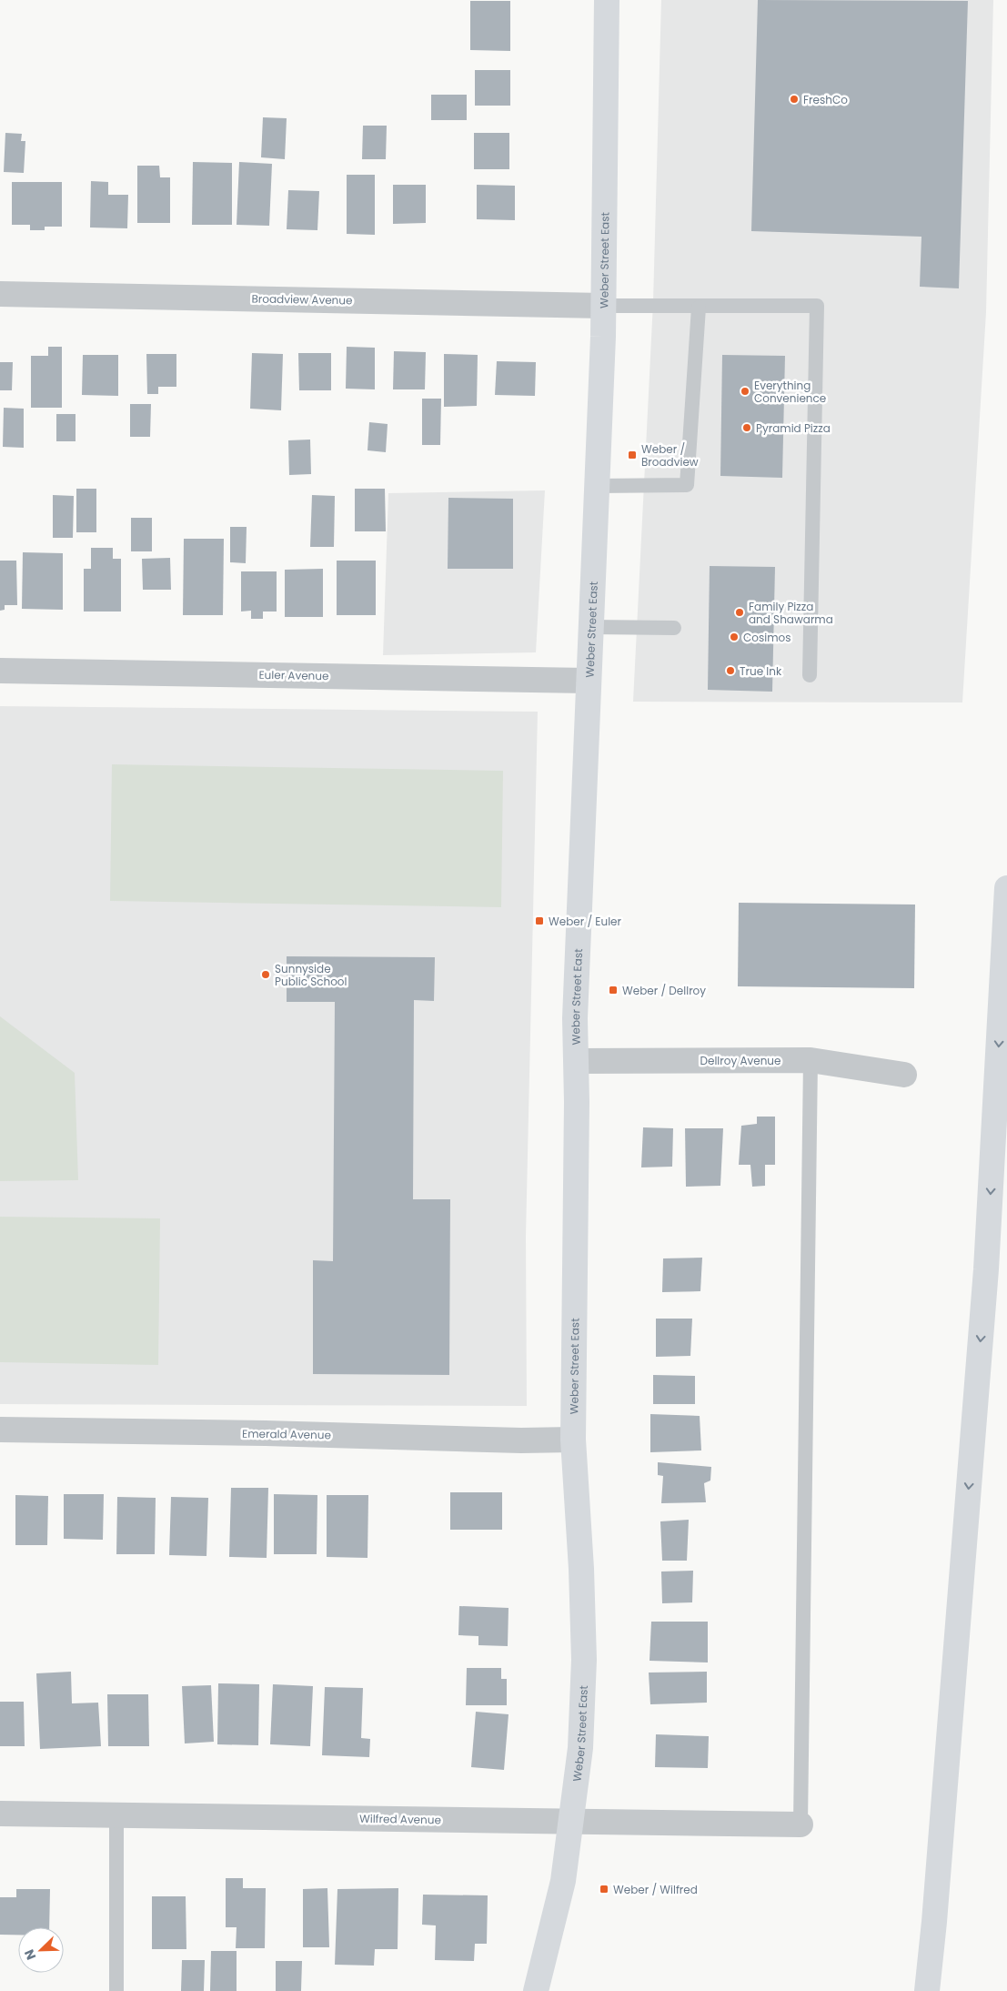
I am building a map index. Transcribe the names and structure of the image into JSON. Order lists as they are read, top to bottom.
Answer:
{
  "streets": {
    "main road": ["Weber Street East"],
    "street": [
      "Broadview Avenue",
      "Euler Avenue",
      "Dellroy Avenue",
      "Emerald Avenue",
      "Wilfred Avenue"
    ]
  },
  "crossings": [
    ["Weber Street East", "Broadview Avenue"],
    ["Weber Street East", "Euler Avenue"],
    ["Weber Street East", "Dellroy Avenue"],
    ["Weber Street East", "Emerald Avenue"],
    ["Weber Street East", "Wilfred Avenue"]
  ],
  "places": {
    "other": [
      "FreshCo",
      "Everything Convenience",
      "Pyramid Pizza",
      "Family Pizza and Shawarma",
      "Cosimos",
      "True Ink",
      "Sunnyside Public School"
    ],
    "transit": [
      "Weber / Broadview",
      "Weber / Euler",
      "Weber / Dellroy",
      "Weber / Wilfred"
    ]
  },
  "north": "bottom left"
}
